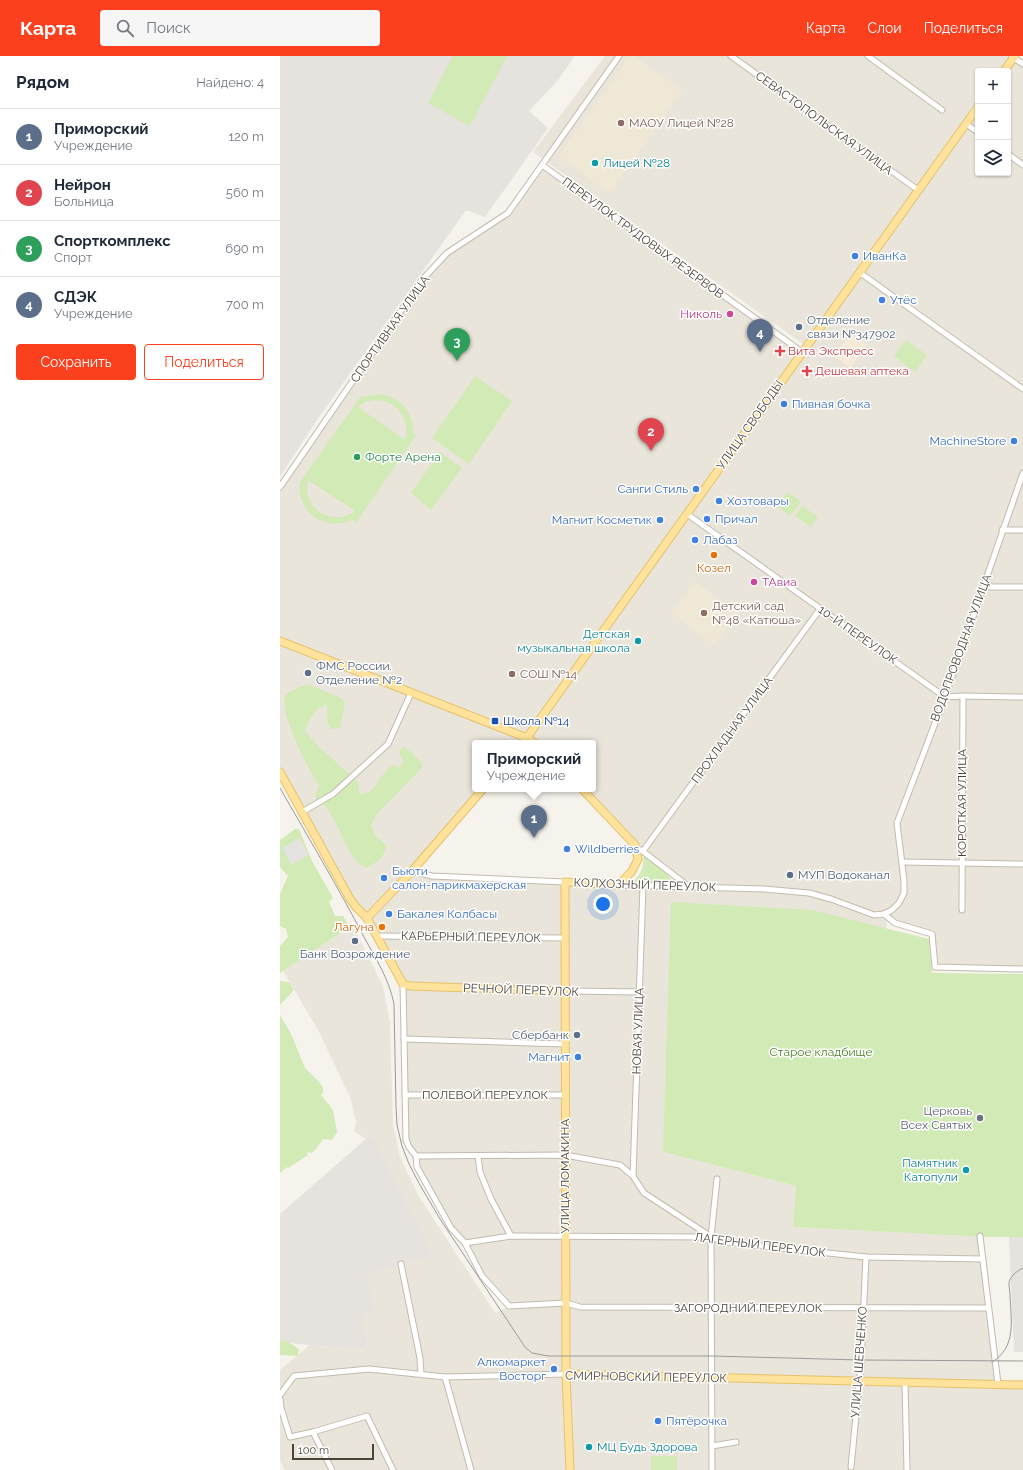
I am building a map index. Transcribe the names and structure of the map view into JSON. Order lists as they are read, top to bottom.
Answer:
{
  "streets": {
    "main road": [
      "УЛИЦА СВОБОДЫ",
      "КОЛХОЗНЫЙ ПЕРЕУЛОК",
      "РЕЧНОЙ ПЕРЕУЛОК",
      "УЛИЦА ЛОМАКИНА",
      "СМИРНОВСКИЙ ПЕРЕУЛОК"
    ],
    "street": [
      "СЕВАСТОПОЛЬСКАЯ УЛИЦА",
      "ПЕРЕУЛОК ТРУДОВЫХ РЕЗЕРВОВ",
      "СПОРТИВНАЯ УЛИЦА",
      "10-Й ПЕРЕУЛОК",
      "ВОДОПРОВОДНАЯ УЛИЦА",
      "ПРОХЛАДНАЯ УЛИЦА",
      "КОРОТКАЯ УЛИЦА",
      "КАРЬЕРНЫЙ ПЕРЕУЛОК",
      "НОВАЯ УЛИЦА",
      "ПОЛЕВОЙ ПЕРЕУЛОК",
      "ЛАГЕРНЫЙ ПЕРЕУЛОК",
      "ЗАГОРОДНИЙ ПЕРЕУЛОК",
      "УЛИЦА ШЕВЧЕНКО"
    ]
  },
  "crossings": [
    ["СЕВАСТОПОЛЬСКАЯ УЛИЦА", "УЛИЦА СВОБОДЫ"],
    ["ПЕРЕУЛОК ТРУДОВЫХ РЕЗЕРВОВ", "СПОРТИВНАЯ УЛИЦА"],
    ["ПЕРЕУЛОК ТРУДОВЫХ РЕЗЕРВОВ", "УЛИЦА СВОБОДЫ"],
    ["УЛИЦА СВОБОДЫ", "10-Й ПЕРЕУЛОК"],
    ["10-Й ПЕРЕУЛОК", "ВОДОПРОВОДНАЯ УЛИЦА"],
    ["10-Й ПЕРЕУЛОК", "ПРОХЛАДНАЯ УЛИЦА"],
    ["КОЛХОЗНЫЙ ПЕРЕУЛОК", "НОВАЯ УЛИЦА"],
    ["КОЛХОЗНЫЙ ПЕРЕУЛОК", "УЛИЦА ЛОМАКИНА"],
    ["КАРЬЕРНЫЙ ПЕРЕУЛОК", "УЛИЦА ЛОМАКИНА"],
    ["РЕЧНОЙ ПЕРЕУЛОК", "НОВАЯ УЛИЦА"],
    ["РЕЧНОЙ ПЕРЕУЛОК", "УЛИЦА ЛОМАКИНА"],
    ["ПОЛЕВОЙ ПЕРЕУЛОК", "УЛИЦА ЛОМАКИНА"],
    ["УЛИЦА ЛОМАКИНА", "ЛАГЕРНЫЙ ПЕРЕУЛОК"],
    ["УЛИЦА ЛОМАКИНА", "ЗАГОРОДНИЙ ПЕРЕУЛОК"],
    ["УЛИЦА ЛОМАКИНА", "СМИРНОВСКИЙ ПЕРЕУЛОК"],
    ["ЛАГЕРНЫЙ ПЕРЕУЛОК", "ЗАГОРОДНИЙ ПЕРЕУЛОК"],
    ["ЛАГЕРНЫЙ ПЕРЕУЛОК", "УЛИЦА ШЕВЧЕНКО"],
    ["ЗАГОРОДНИЙ ПЕРЕУЛОК", "УЛИЦА ШЕВЧЕНКО"],
    ["УЛИЦА ШЕВЧЕНКО", "СМИРНОВСКИЙ ПЕРЕУЛОК"]
  ],
  "parks": ["Старое кладбище"],
  "places": {
    "other": [
      "МАОУ Лицей №28",
      "Лицей №28",
      "ИванКа",
      "Утёс",
      "Николь",
      "Отделение связи №347902",
      "Пивная бочка",
      "MachineStore",
      "Форте Арена",
      "Санги Стиль",
      "Хозтовары",
      "Причал",
      "Магнит Косметик",
      "Лабаз",
      "Козел",
      "ТАвиа",
      "Детский сад №48 «Катюша»",
      "Детская музыкальная школа",
      "ФМС России. Отделение №2",
      "СОШ №14",
      "Wildberries",
      "МУП Водоканал",
      "Бьюти салон-парикмахерская",
      "Бакалея Колбасы",
      "Лагуна",
      "Банк Возрождение",
      "Сбербанк",
      "Магнит",
      "Церковь Всех Святых",
      "Памятник Катопули",
      "Алкомаркет Восторг",
      "Пятёрочка",
      "МЦ Будь Здорова"
    ],
    "health": ["Вита Экспресс", "Дешевая аптека"],
    "transit": ["Школа №14"]
  },
  "scale_bar": "100 m",
  "page": {
    "header": "Карта",
    "search": "Поиск",
    "nav": ["Карта", "Слои", "Поделиться"],
    "heading": ["Рядом", "Найдено: 4"],
    "map_buttons": ["+", "−"],
    "list": [
      {
        "mark": "1",
        "name": "Приморский",
        "note": "Учреждение",
        "value": "120 m"
      },
      {
        "mark": "2",
        "name": "Нейрон",
        "note": "Больница",
        "value": "560 m"
      },
      {
        "mark": "3",
        "name": "Спорткомплекс",
        "note": "Спорт",
        "value": "690 m"
      },
      {
        "mark": "4",
        "name": "СДЭК",
        "note": "Учреждение",
        "value": "700 m"
      }
    ],
    "pins": [
      "4",
      "3",
      "2",
      "1"
    ],
    "buttons": ["Сохранить", "Поделиться"],
    "popup": ["Приморский", "Учреждение"],
    "scale": "100 m"
  }
}
